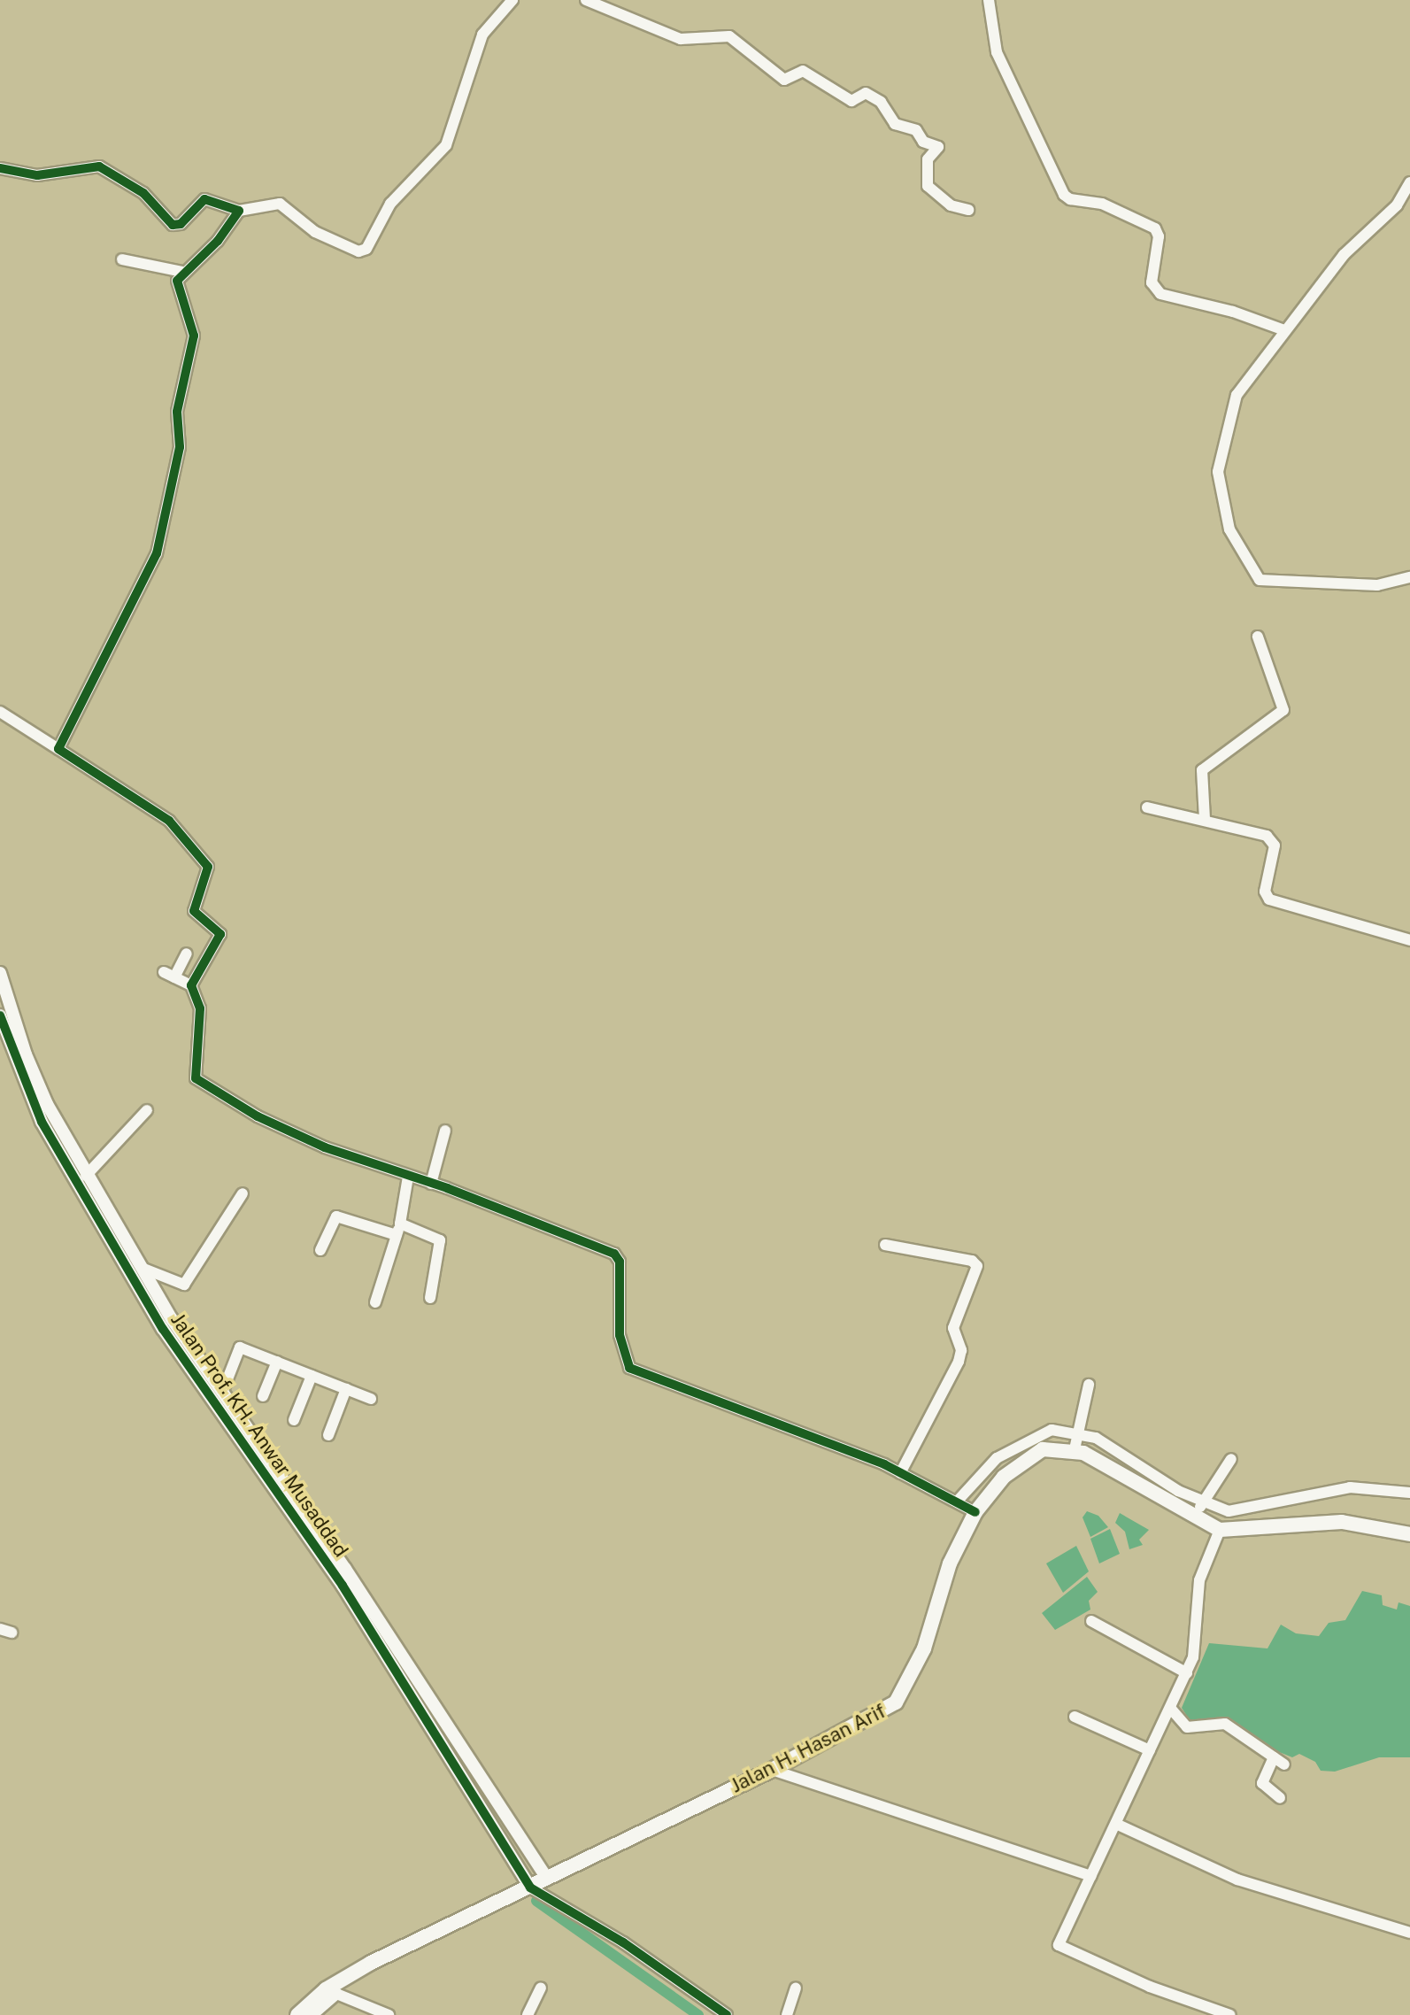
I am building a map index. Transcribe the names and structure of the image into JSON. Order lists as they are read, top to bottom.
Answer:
{
  "streets": {
    "main road": ["Jalan H. Hasan Arif"],
    "street": ["Jalan Prof. KH. Anwar Musaddad"]
  },
  "crossings": [
    ["Jalan Prof. KH. Anwar Musaddad", "Jalan H. Hasan Arif"]
  ]
}
